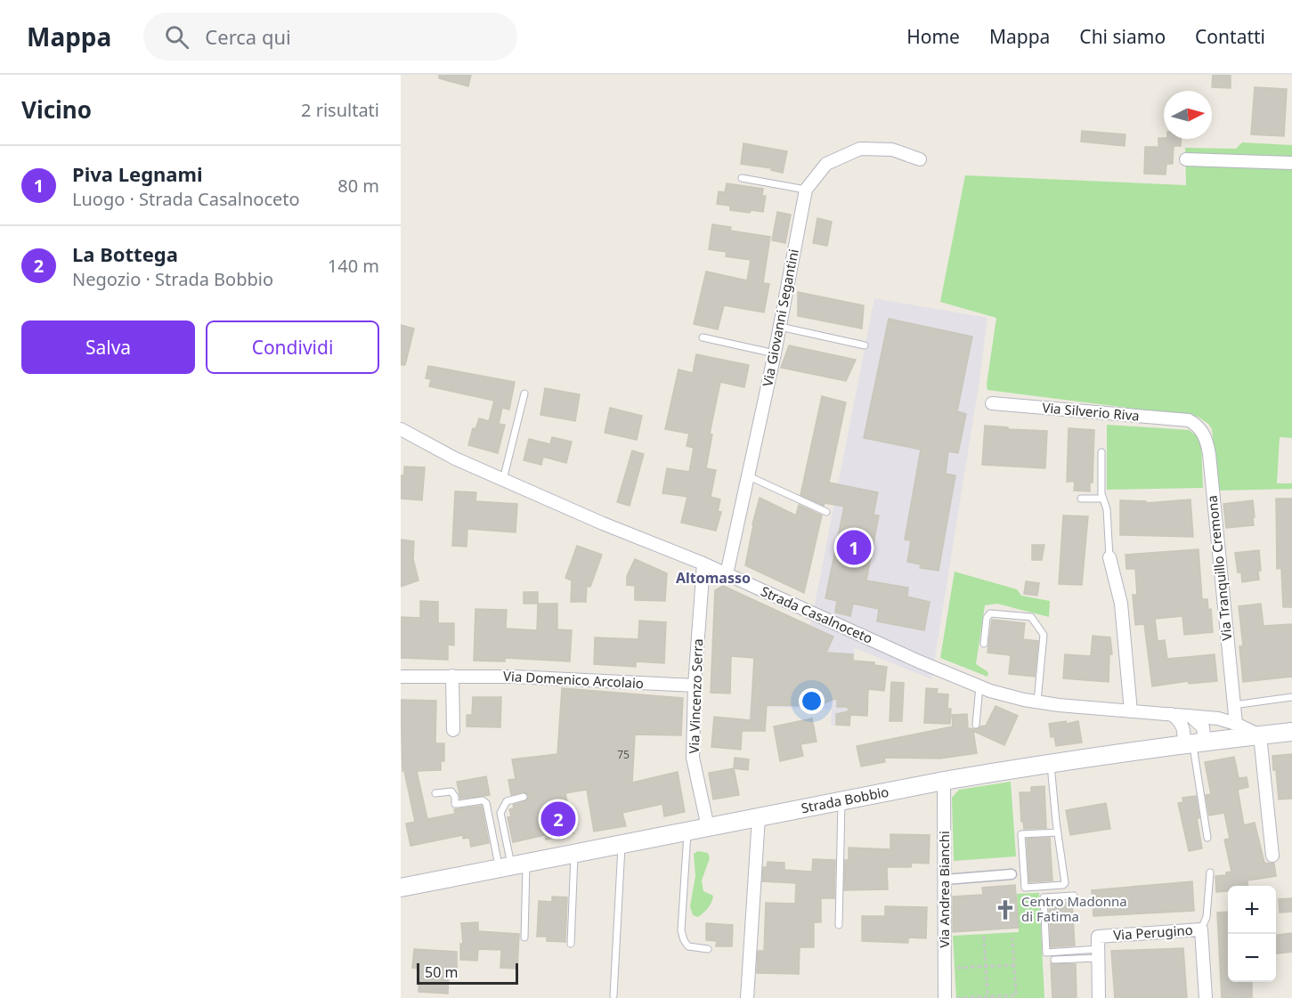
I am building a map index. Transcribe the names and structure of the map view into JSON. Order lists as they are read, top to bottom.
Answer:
{
  "streets": {
    "main road": ["Strada Bobbio"],
    "street": [
      "Via Giovanni Segantini",
      "Via Silverio Riva",
      "Via Tranquillo Cremona",
      "Strada Casalnoceto",
      "Via Domenico Arcolaio",
      "Via Vincenzo Serra",
      "Via Andrea Bianchi",
      "Via Perugino"
    ]
  },
  "crossings": [
    ["Via Giovanni Segantini", "Strada Casalnoceto"],
    ["Via Silverio Riva", "Via Tranquillo Cremona"],
    ["Via Tranquillo Cremona", "Strada Casalnoceto"],
    ["Strada Casalnoceto", "Via Vincenzo Serra"],
    ["Strada Casalnoceto", "Strada Bobbio"],
    ["Via Domenico Arcolaio", "Via Vincenzo Serra"],
    ["Via Vincenzo Serra", "Strada Bobbio"],
    ["Strada Bobbio", "Via Andrea Bianchi"]
  ],
  "districts": ["Altomasso"],
  "places": {
    "church": ["Centro Madonna di Fatima"]
  },
  "house_numbers": ["75"],
  "scale_bar": "50 m",
  "north": "right",
  "page": {
    "header": "Mappa",
    "search": "Cerca qui",
    "nav": [
      "Home",
      "Mappa",
      "Chi siamo",
      "Contatti"
    ],
    "heading": ["Vicino", "2 risultati"],
    "list": [
      {
        "mark": "1",
        "name": "Piva Legnami",
        "note": "Luogo · Strada Casalnoceto",
        "value": "80 m"
      },
      {
        "mark": "2",
        "name": "La Bottega",
        "note": "Negozio · Strada Bobbio",
        "value": "140 m"
      }
    ],
    "buttons": ["Salva", "Condividi"],
    "pins": ["1", "2"],
    "map_buttons": ["+", "−"],
    "scale": "50 m"
  }
}
